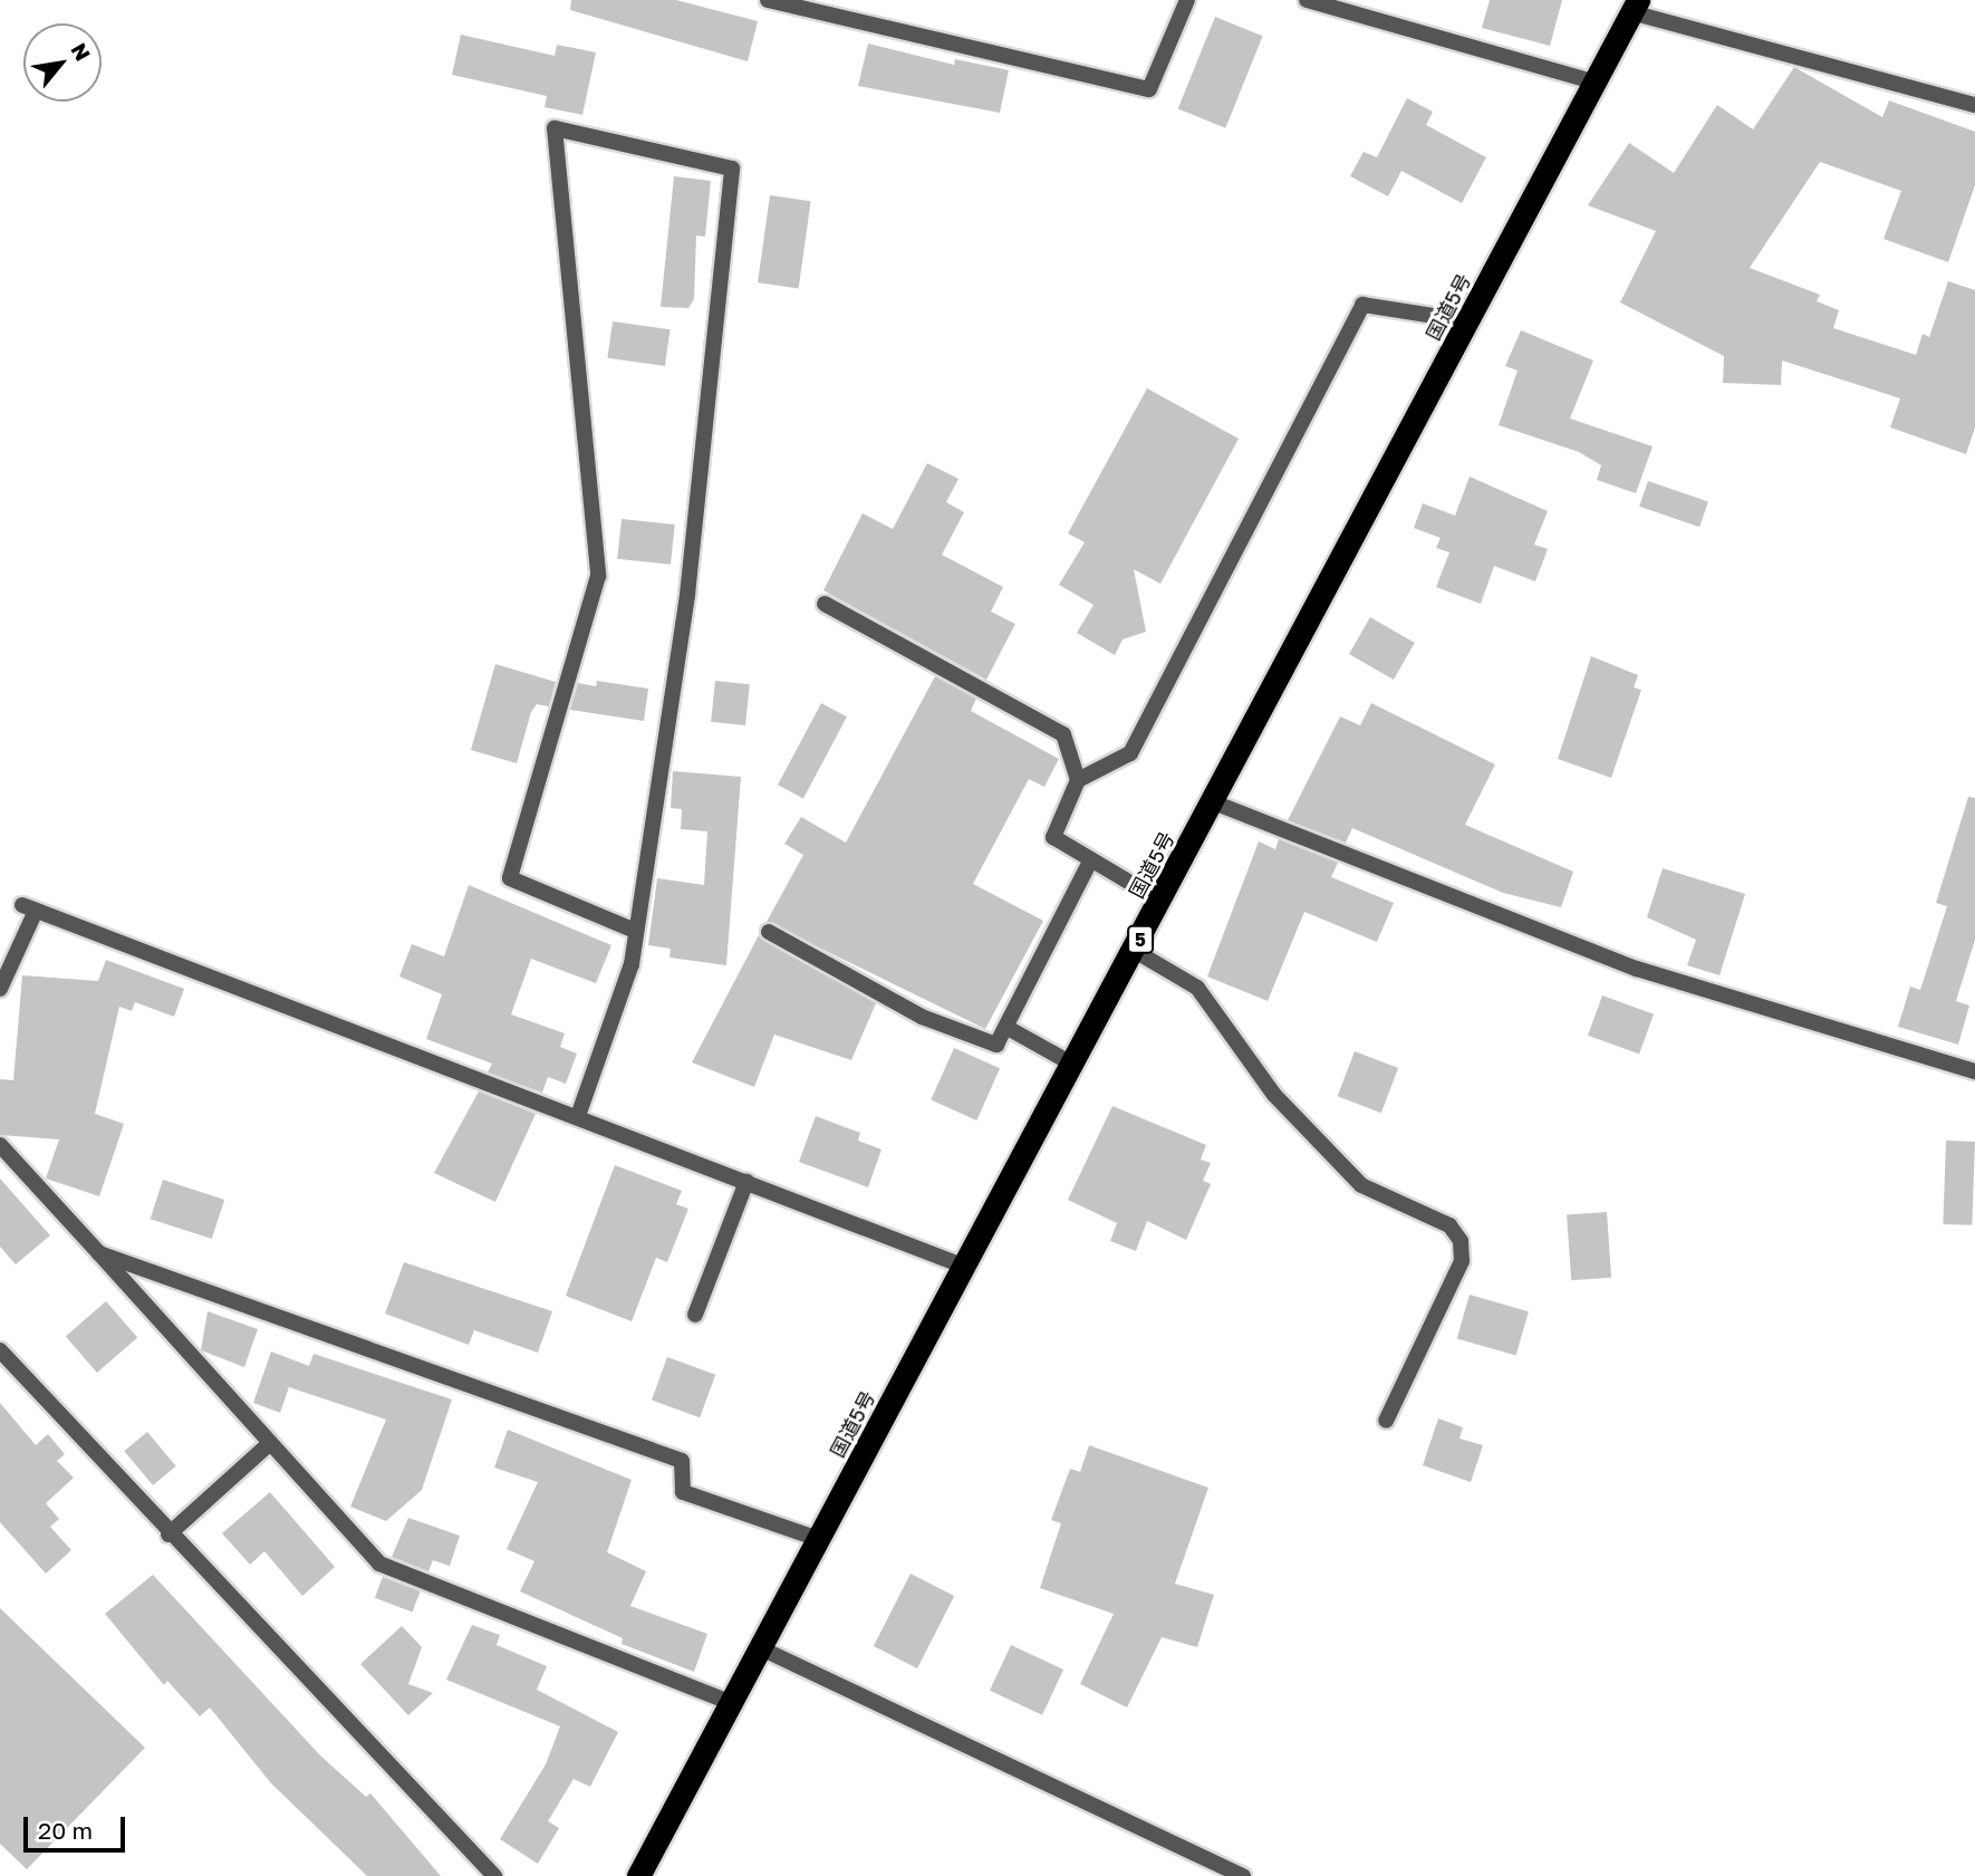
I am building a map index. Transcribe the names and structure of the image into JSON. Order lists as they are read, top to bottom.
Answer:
{
  "streets": {
    "highway": ["国道5号", "5"]
  },
  "scale_bar": "20 m",
  "north": "top right"
}
